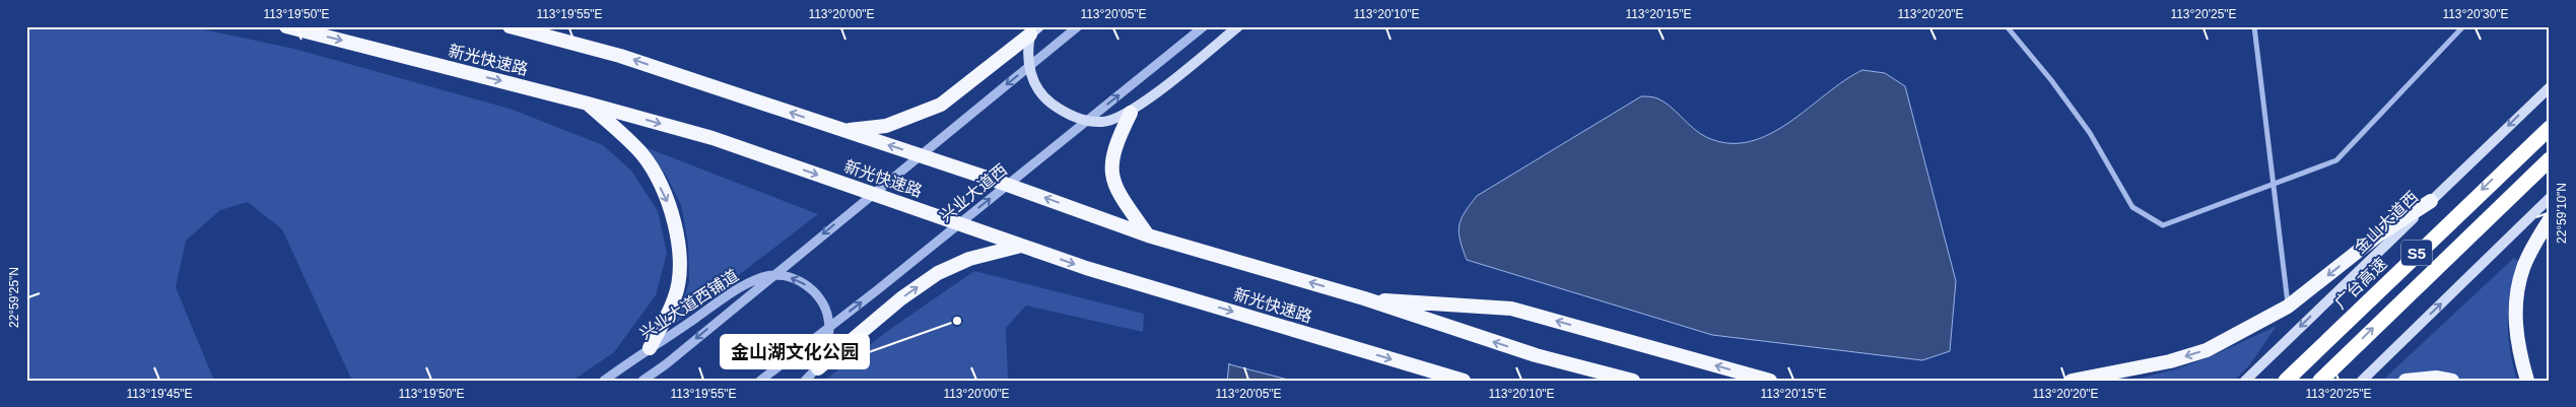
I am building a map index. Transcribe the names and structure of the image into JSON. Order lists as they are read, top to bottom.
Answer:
{
  "streets": {
    "highway": ["新光快速路", "S5", "广台高速"],
    "main road": ["金山大道西"],
    "street": ["兴业大道西", "兴业大道西铺道"]
  },
  "places": ["金山湖文化公园"],
  "coordinates": [
    "113°19'50\"E",
    "113°19'55\"E",
    "113°20'00\"E",
    "113°20'05\"E",
    "113°20'10\"E",
    "113°20'15\"E",
    "113°20'20\"E",
    "113°20'25\"E",
    "113°20'30\"E",
    "22°59'10\"N",
    "22°59'25\"N",
    "113°19'45\"E"
  ]
}
